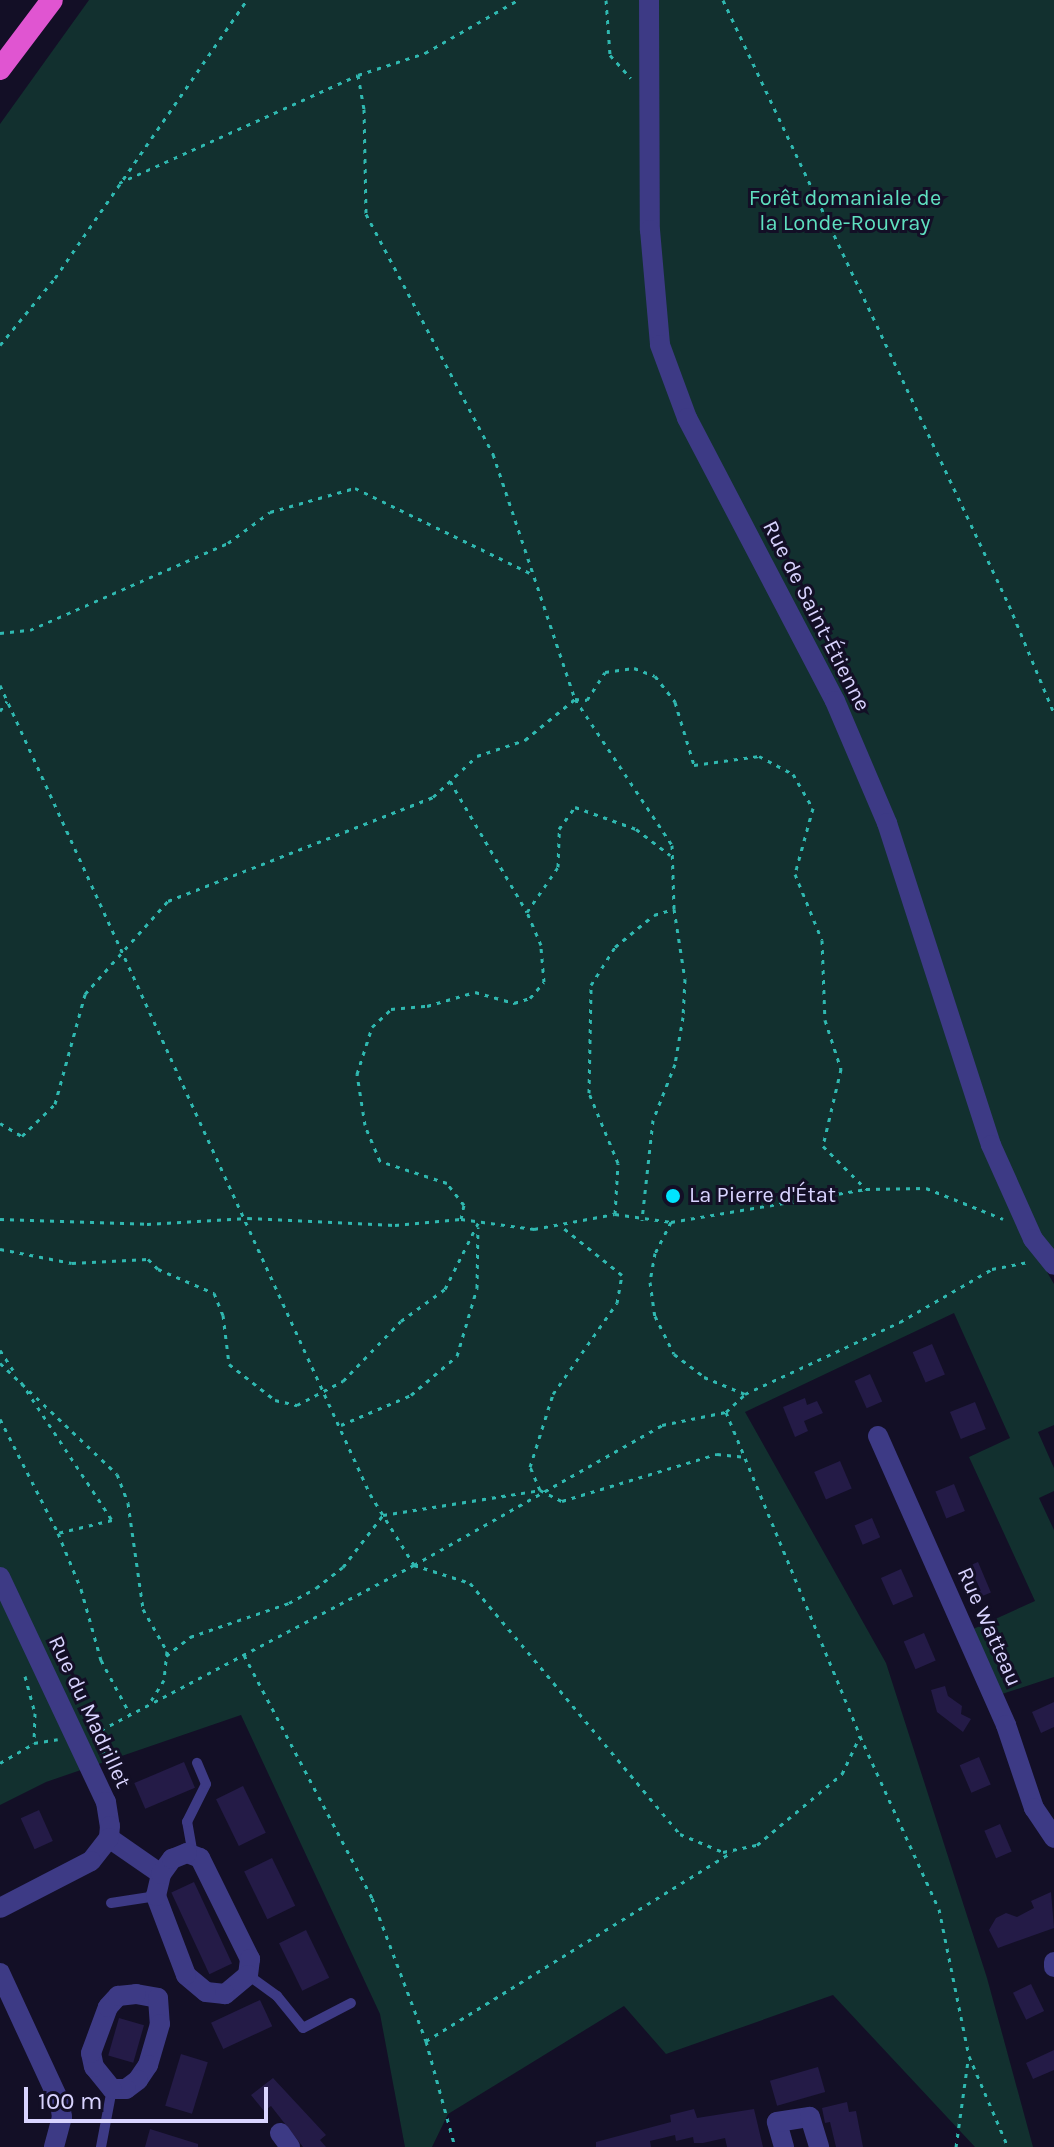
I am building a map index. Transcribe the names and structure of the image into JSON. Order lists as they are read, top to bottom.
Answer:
{
  "streets": {
    "street": ["Rue de Saint-Étienne", "Rue Watteau", "Rue du Madrillet"]
  },
  "parks": ["Forêt domaniale de la Londe-Rouvray"],
  "places": ["La Pierre d'État"],
  "scale_bar": "100 m"
}
